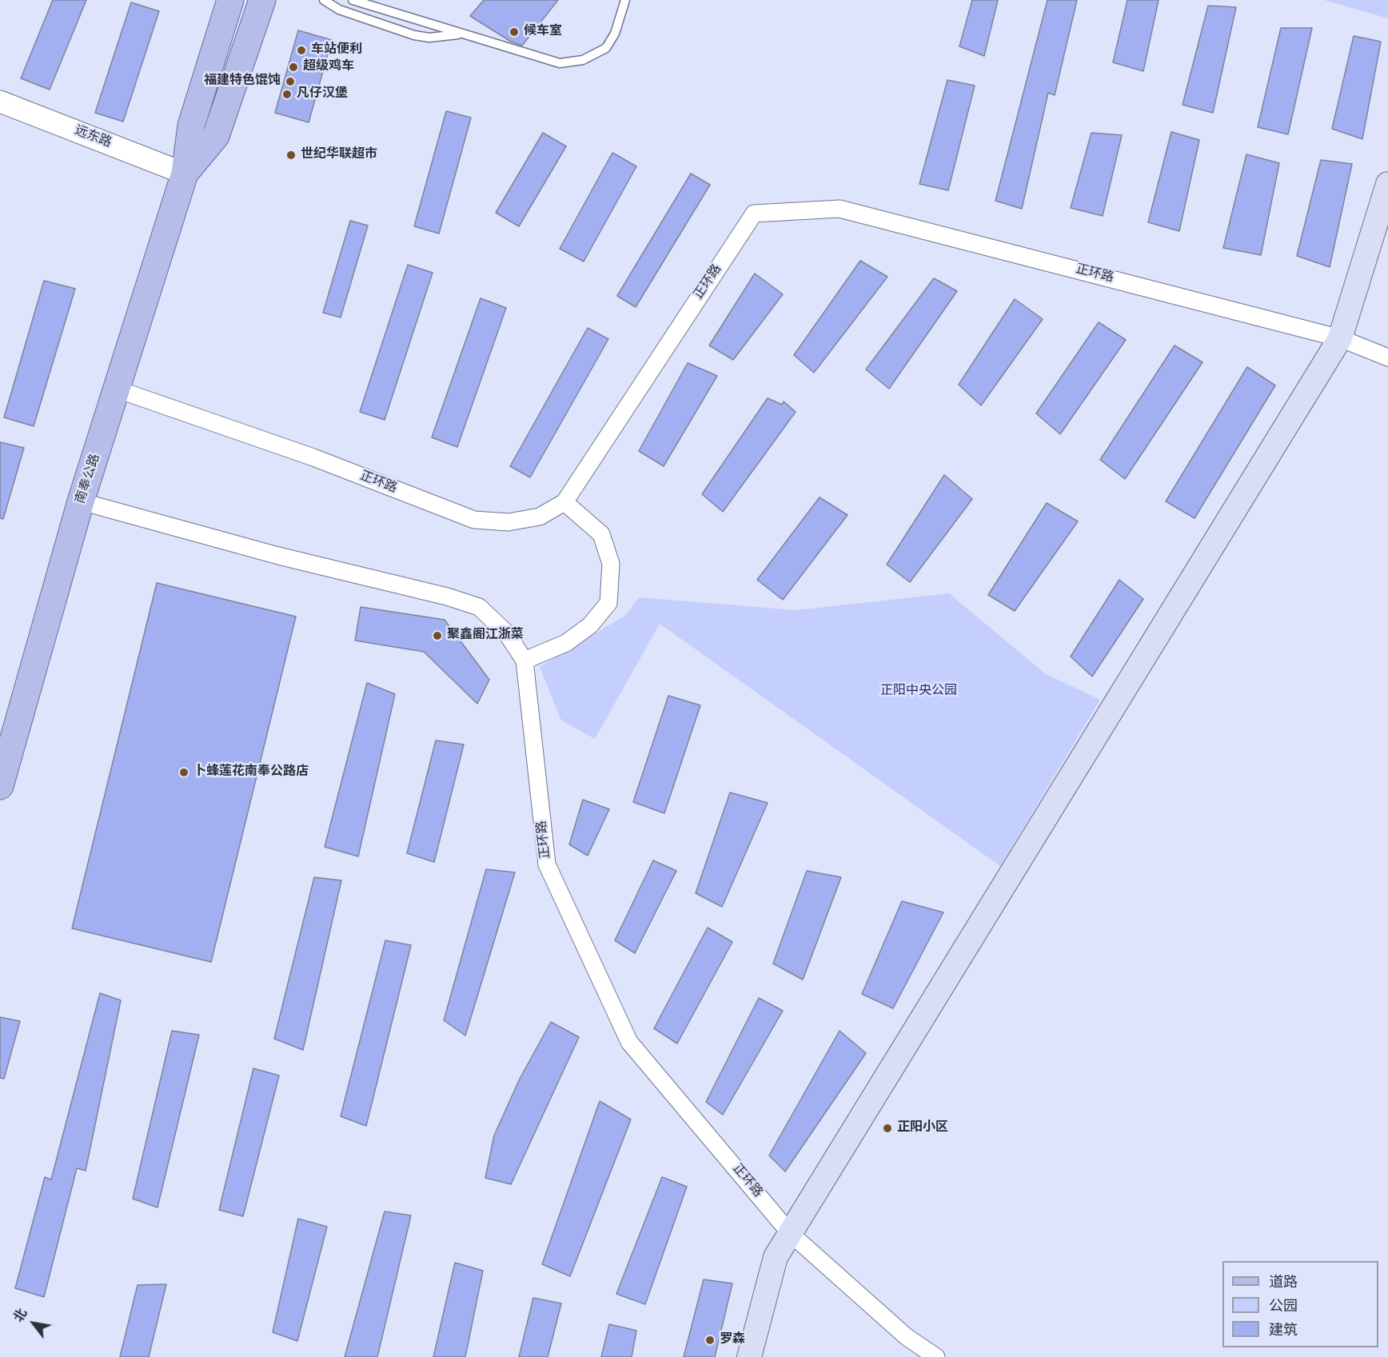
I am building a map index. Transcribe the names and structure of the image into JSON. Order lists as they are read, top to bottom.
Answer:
{
  "streets": {
    "main road": ["南奉公路"],
    "street": ["远东路", "正环路"]
  },
  "crossings": [
    ["远东路", "南奉公路"],
    ["正环路", "南奉公路"]
  ],
  "parks": ["正阳中央公园"],
  "places": [
    "候车室",
    "车站便利",
    "超级鸡车",
    "福建特色馄饨",
    "凡仔汉堡",
    "世纪华联超市",
    "聚鑫阁江浙菜",
    "卜蜂莲花南奉公路店",
    "正阳小区",
    "罗森"
  ],
  "legend": ["道路", "公园", "建筑"],
  "north": "top left"
}
